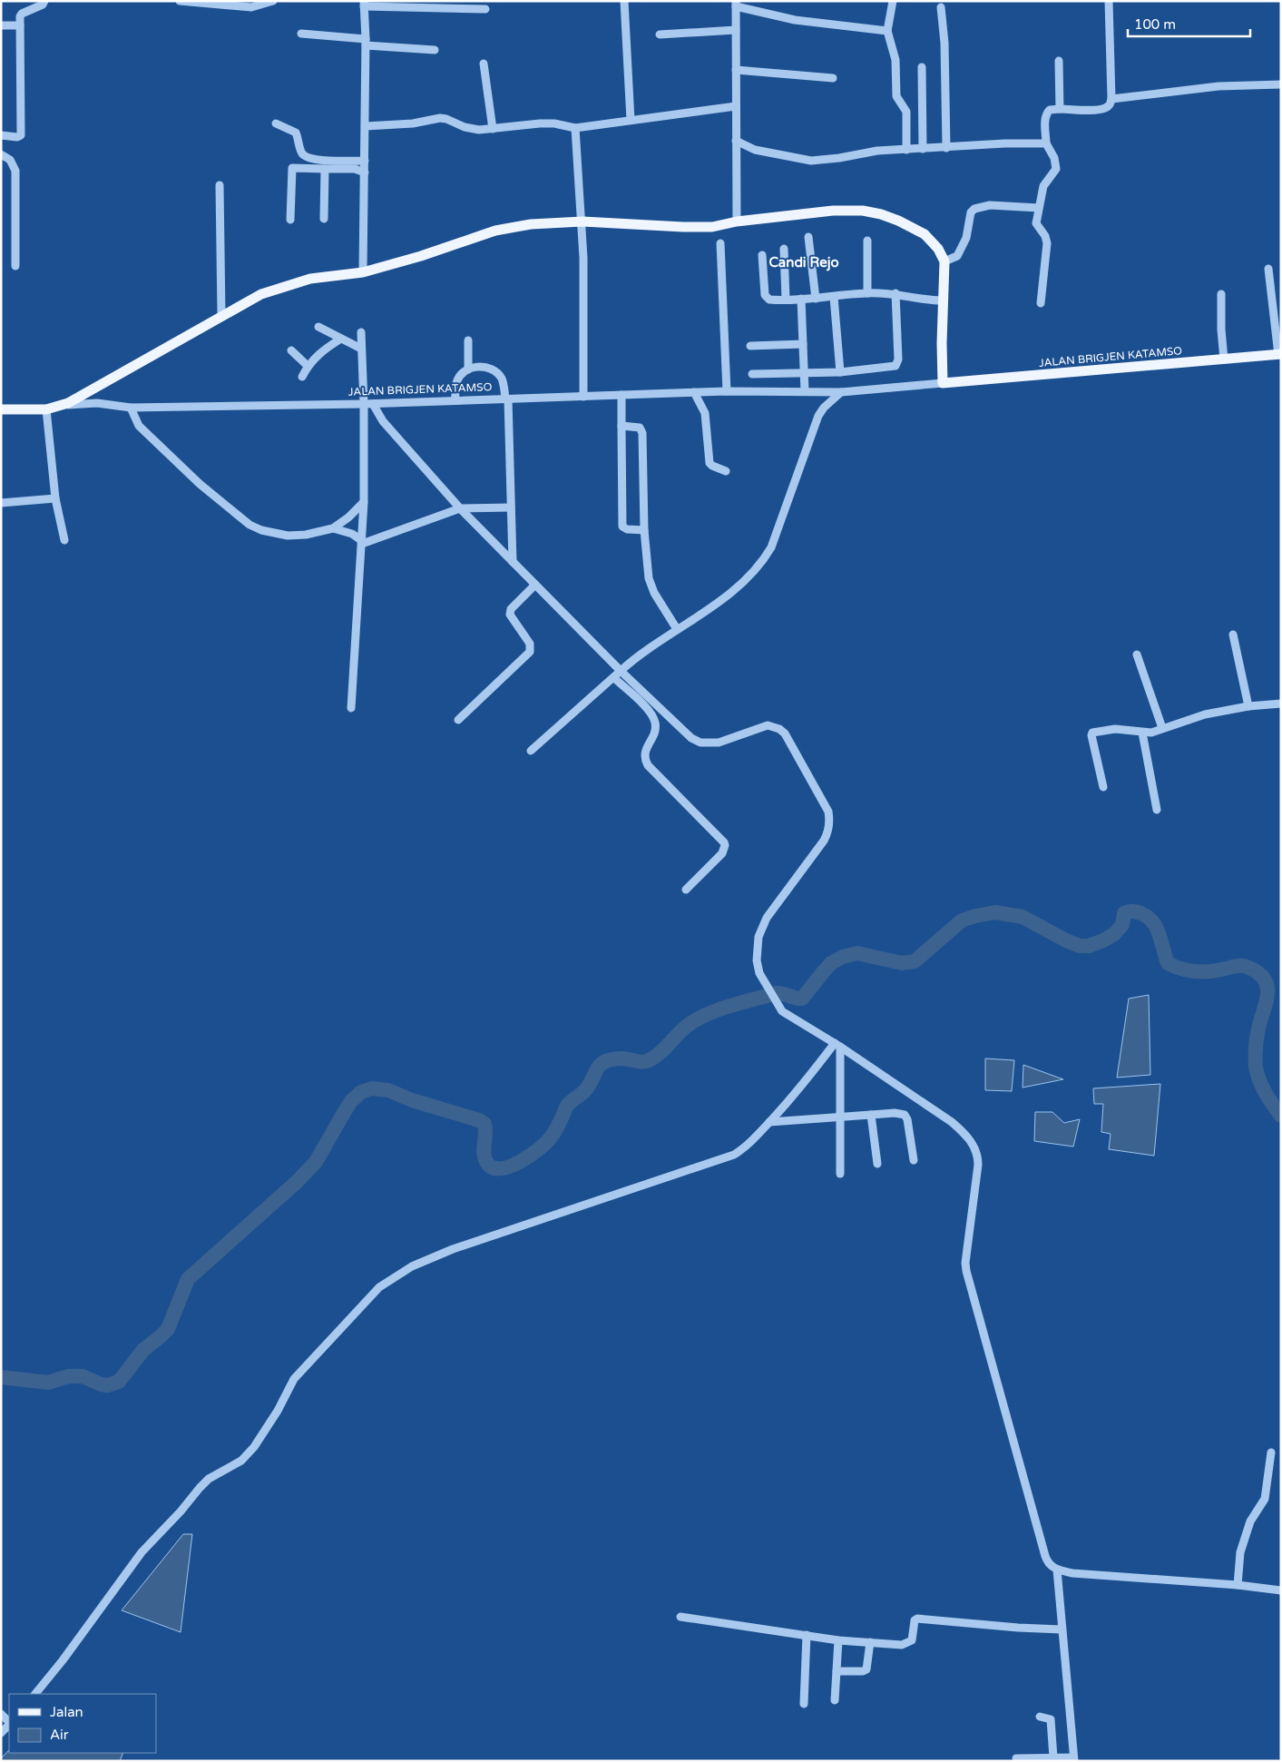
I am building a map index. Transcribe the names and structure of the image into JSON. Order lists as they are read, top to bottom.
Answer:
{
  "streets": {
    "main road": ["JALAN BRIGJEN KATAMSO"]
  },
  "districts": ["Candi Rejo"],
  "legend": ["Jalan", "Air"],
  "scale_bar": "100 m"
}
